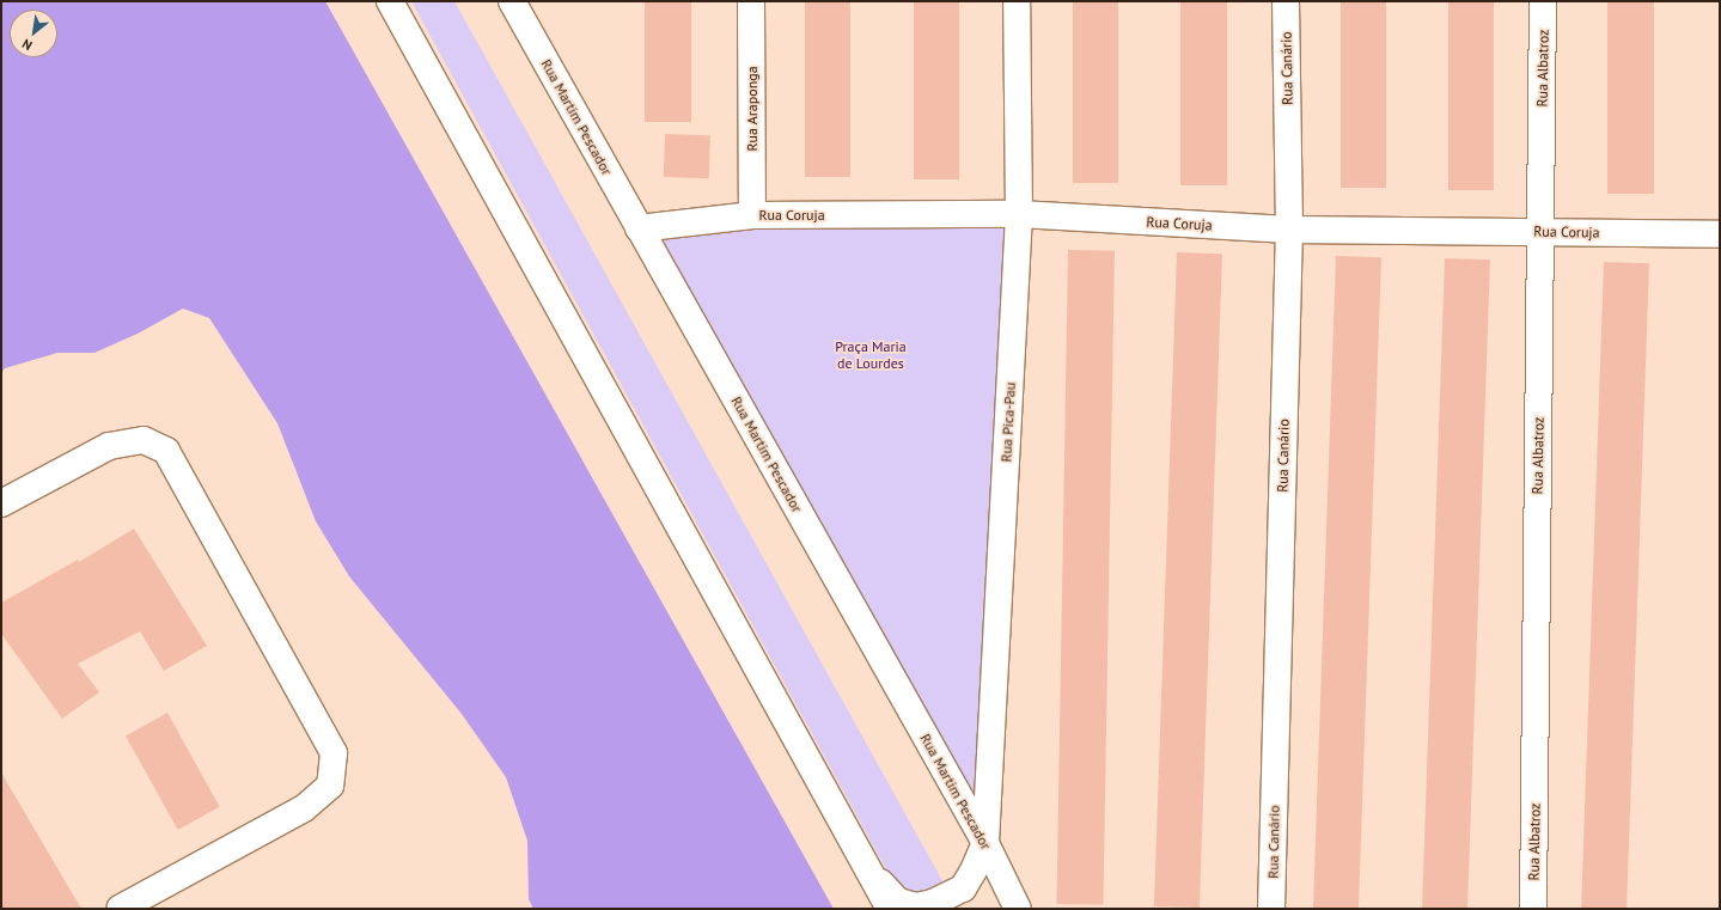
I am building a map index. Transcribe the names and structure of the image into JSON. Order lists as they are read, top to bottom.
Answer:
{
  "streets": {
    "street": [
      "Rua Canário",
      "Rua Albatroz",
      "Rua Araponga",
      "Rua Martim Pescador",
      "Rua Coruja",
      "Rua Pica-Pau"
    ]
  },
  "crossings": [
    ["Rua Canário", "Rua Coruja"],
    ["Rua Albatroz", "Rua Coruja"],
    ["Rua Araponga", "Rua Coruja"],
    ["Rua Martim Pescador", "Rua Coruja"],
    ["Rua Martim Pescador", "Rua Pica-Pau"],
    ["Rua Coruja", "Rua Pica-Pau"]
  ],
  "parks": ["Praça Maria de Lourdes"],
  "north": "bottom left"
}
